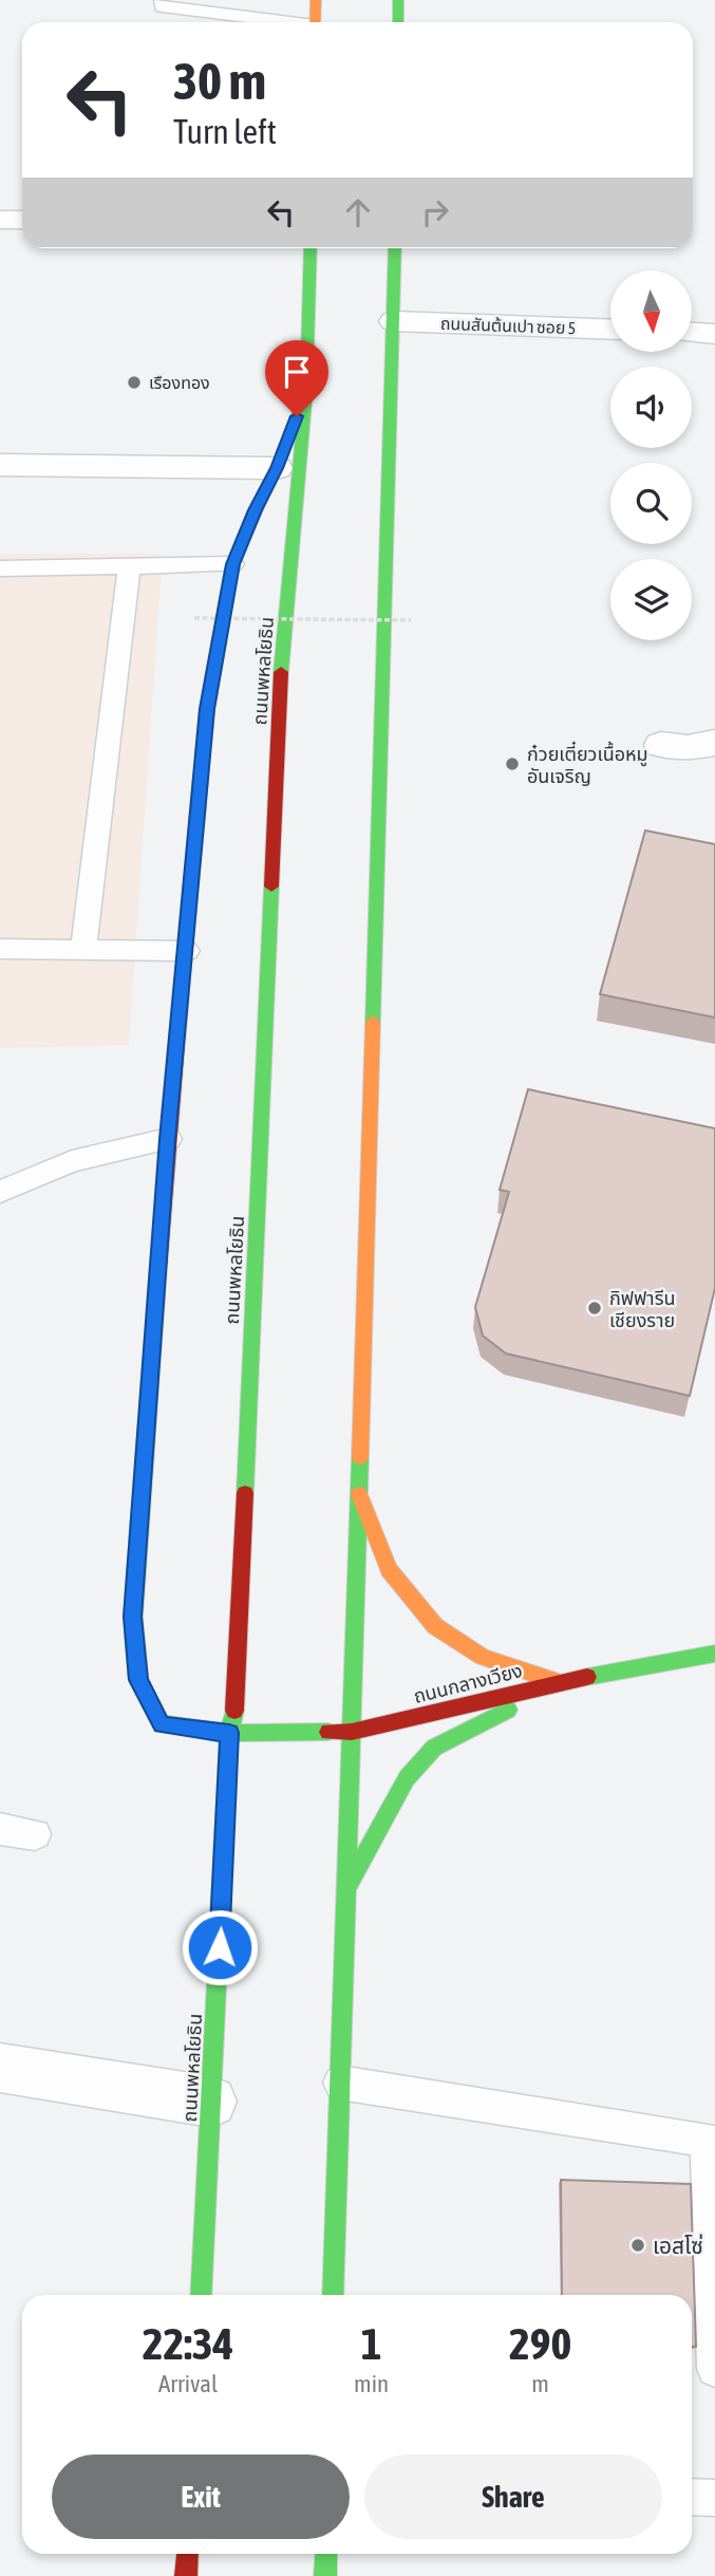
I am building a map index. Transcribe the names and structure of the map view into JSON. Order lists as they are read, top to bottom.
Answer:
{
  "streets": {
    "main road": ["ถนนพหลโยธิน", "ถนนกลางเวียง"],
    "street": ["ถนนสันต้นเปา ซอย 5"]
  },
  "crossings": [
    ["ถนนพหลโยธิน", "ถนนกลางเวียง"]
  ],
  "places": [
    "เรืองทอง",
    "ก๋วยเตี๋ยวเนื้อหมู อันเจริญ",
    "กิฟฟารีน เชียงราย",
    "เอสโซ่"
  ],
  "north": "bottom",
  "page": {
    "turn": ["30 m", "Turn left"],
    "eta": [
      "22:34",
      "Arrival",
      "1",
      "min",
      "290",
      "m"
    ],
    "buttons": ["Exit", "Share"]
  }
}
